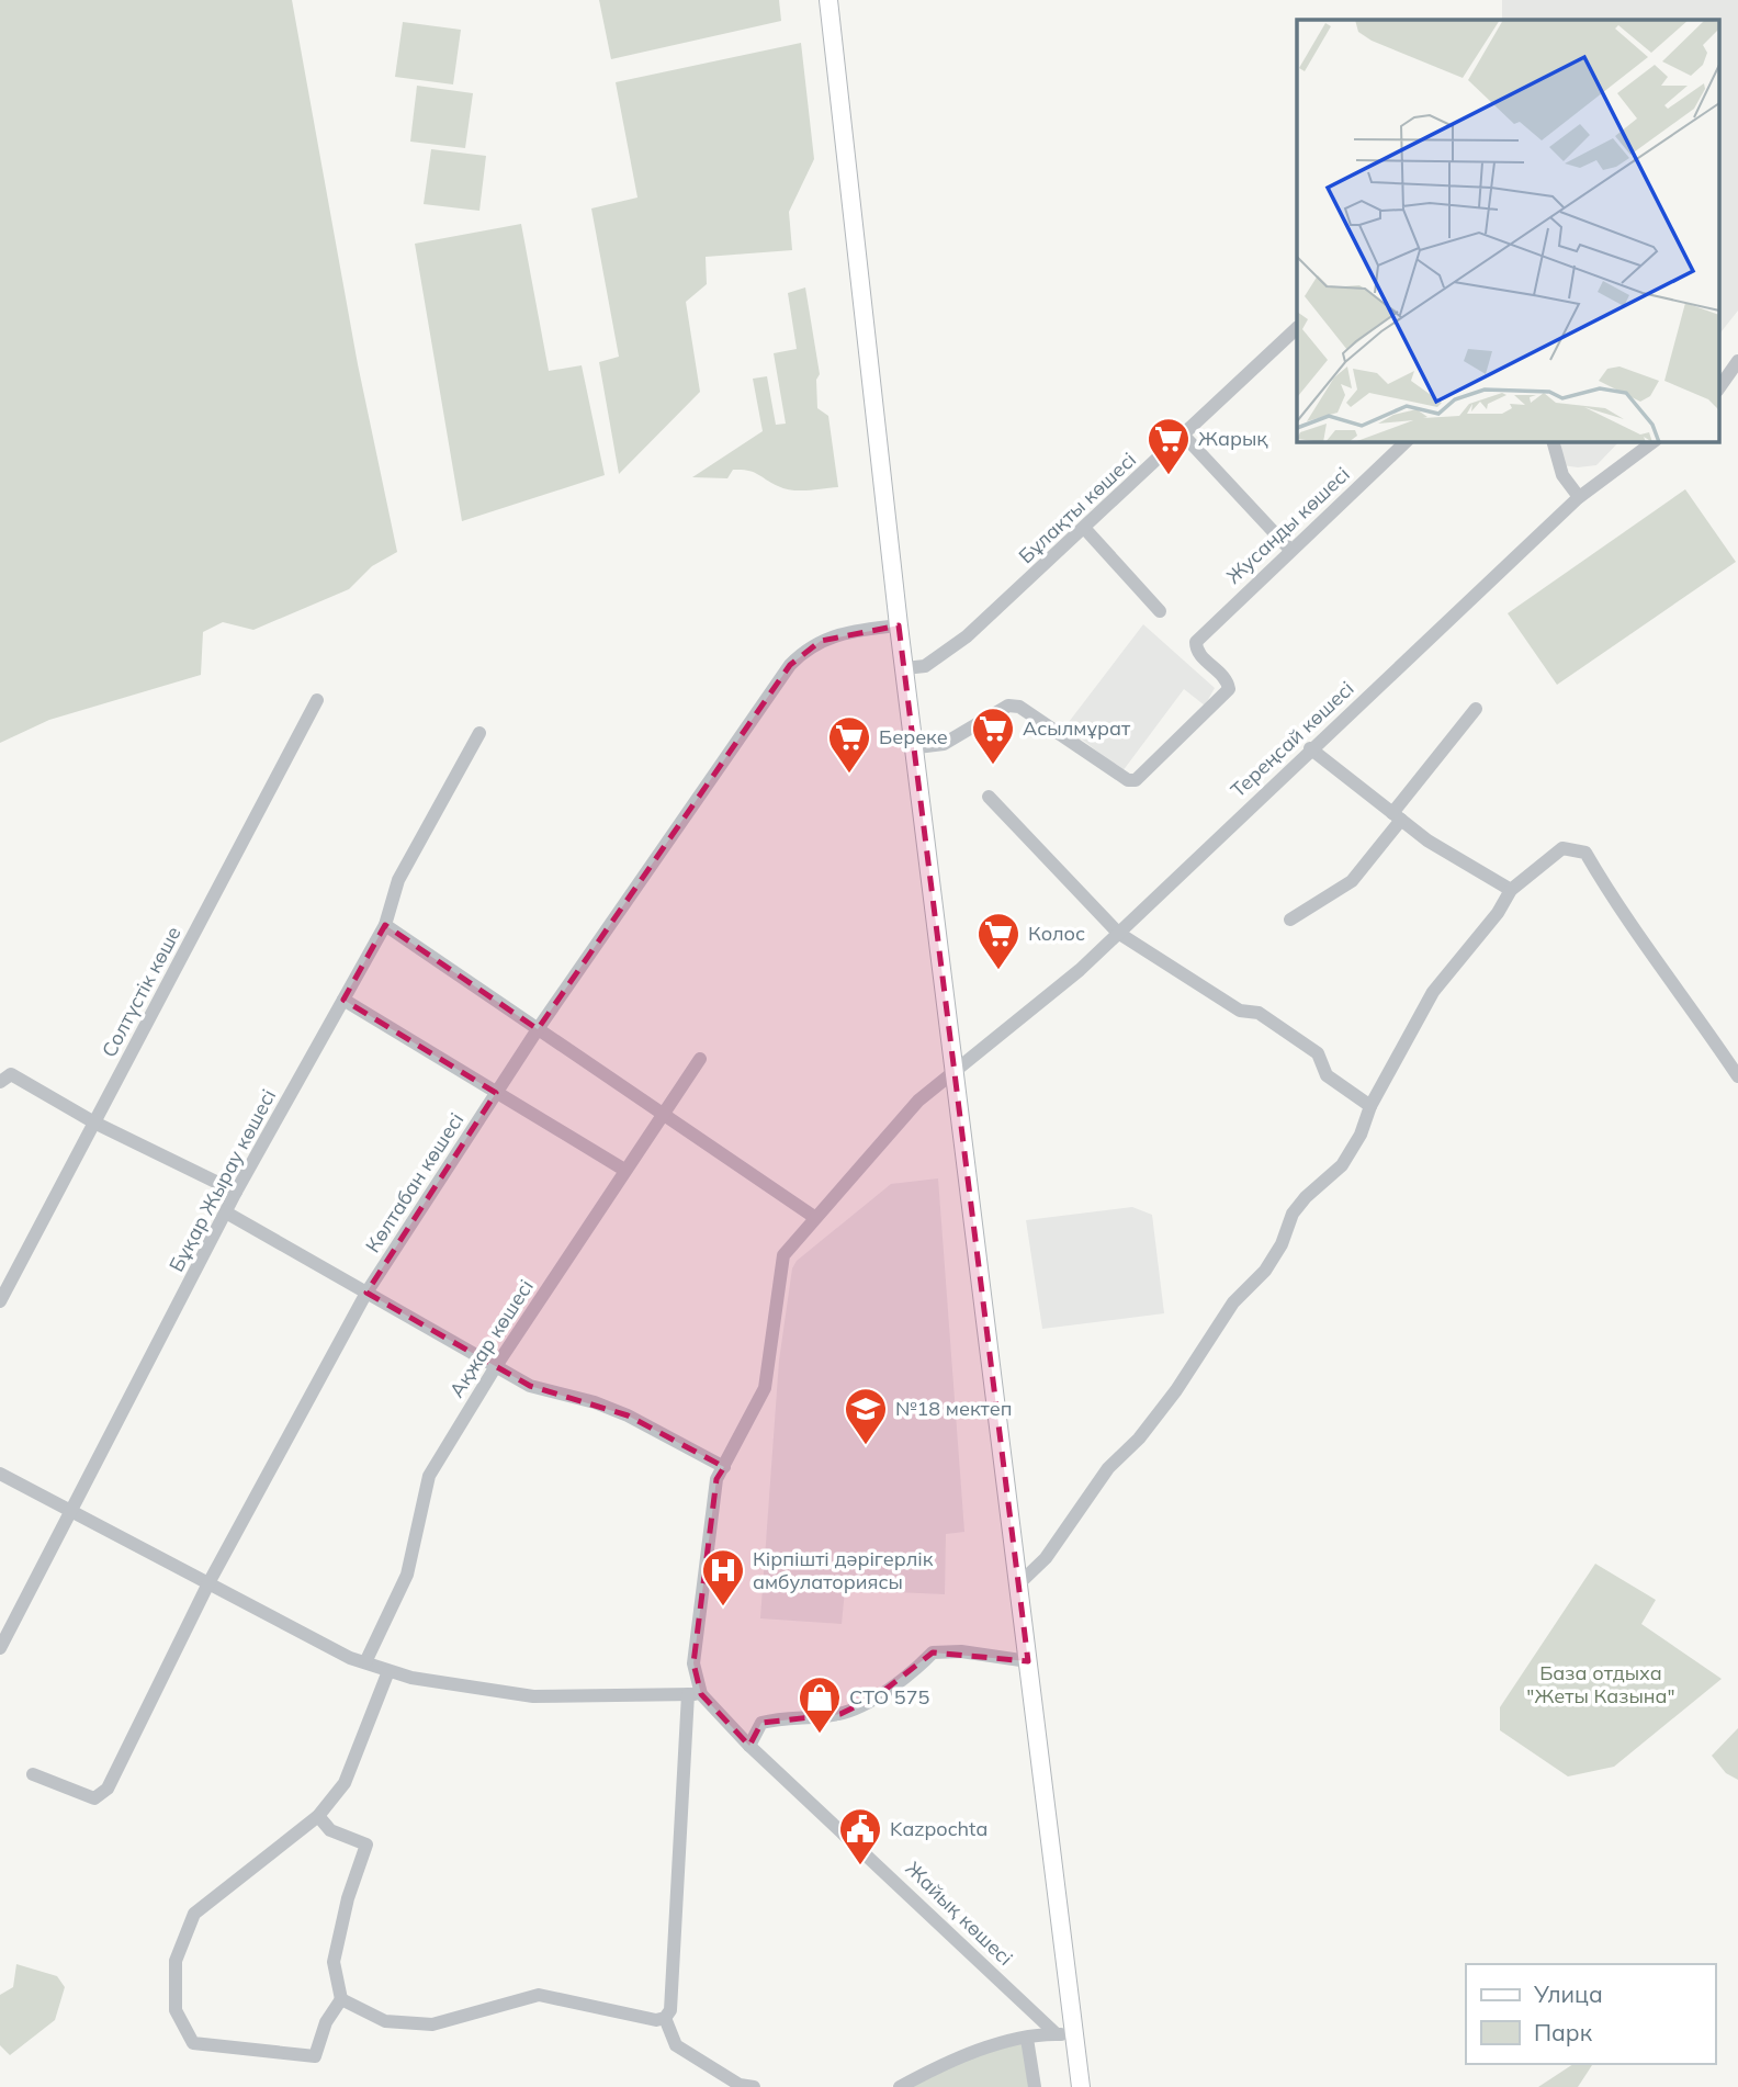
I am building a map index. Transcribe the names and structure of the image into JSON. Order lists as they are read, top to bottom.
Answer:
{
  "streets": {
    "street": [
      "Бұлақты көшесі",
      "Жусанды көшесі",
      "Тереңсай көшесі",
      "Солтүстік көше",
      "Бұқар Жырау көшесі",
      "Көлтабан көшесі",
      "Ақжар көшесі",
      "Жайық көшесі"
    ]
  },
  "crossings": [
    ["Тереңсай көшесі", "Жайық көшесі"]
  ],
  "parks": ["База отдыха \"Жеты Казына\""],
  "places": {
    "supermarket": [
      "Жарық",
      "Асылмұрат",
      "Береке",
      "Колос"
    ],
    "school or university": ["№18 мектеп"],
    "hospital": ["Кірпішті дәрігерлік амбулаториясы"],
    "shop": ["СТО 575"],
    "public building": ["Kazpochta"]
  },
  "legend": ["Улица", "Парк"]
}
